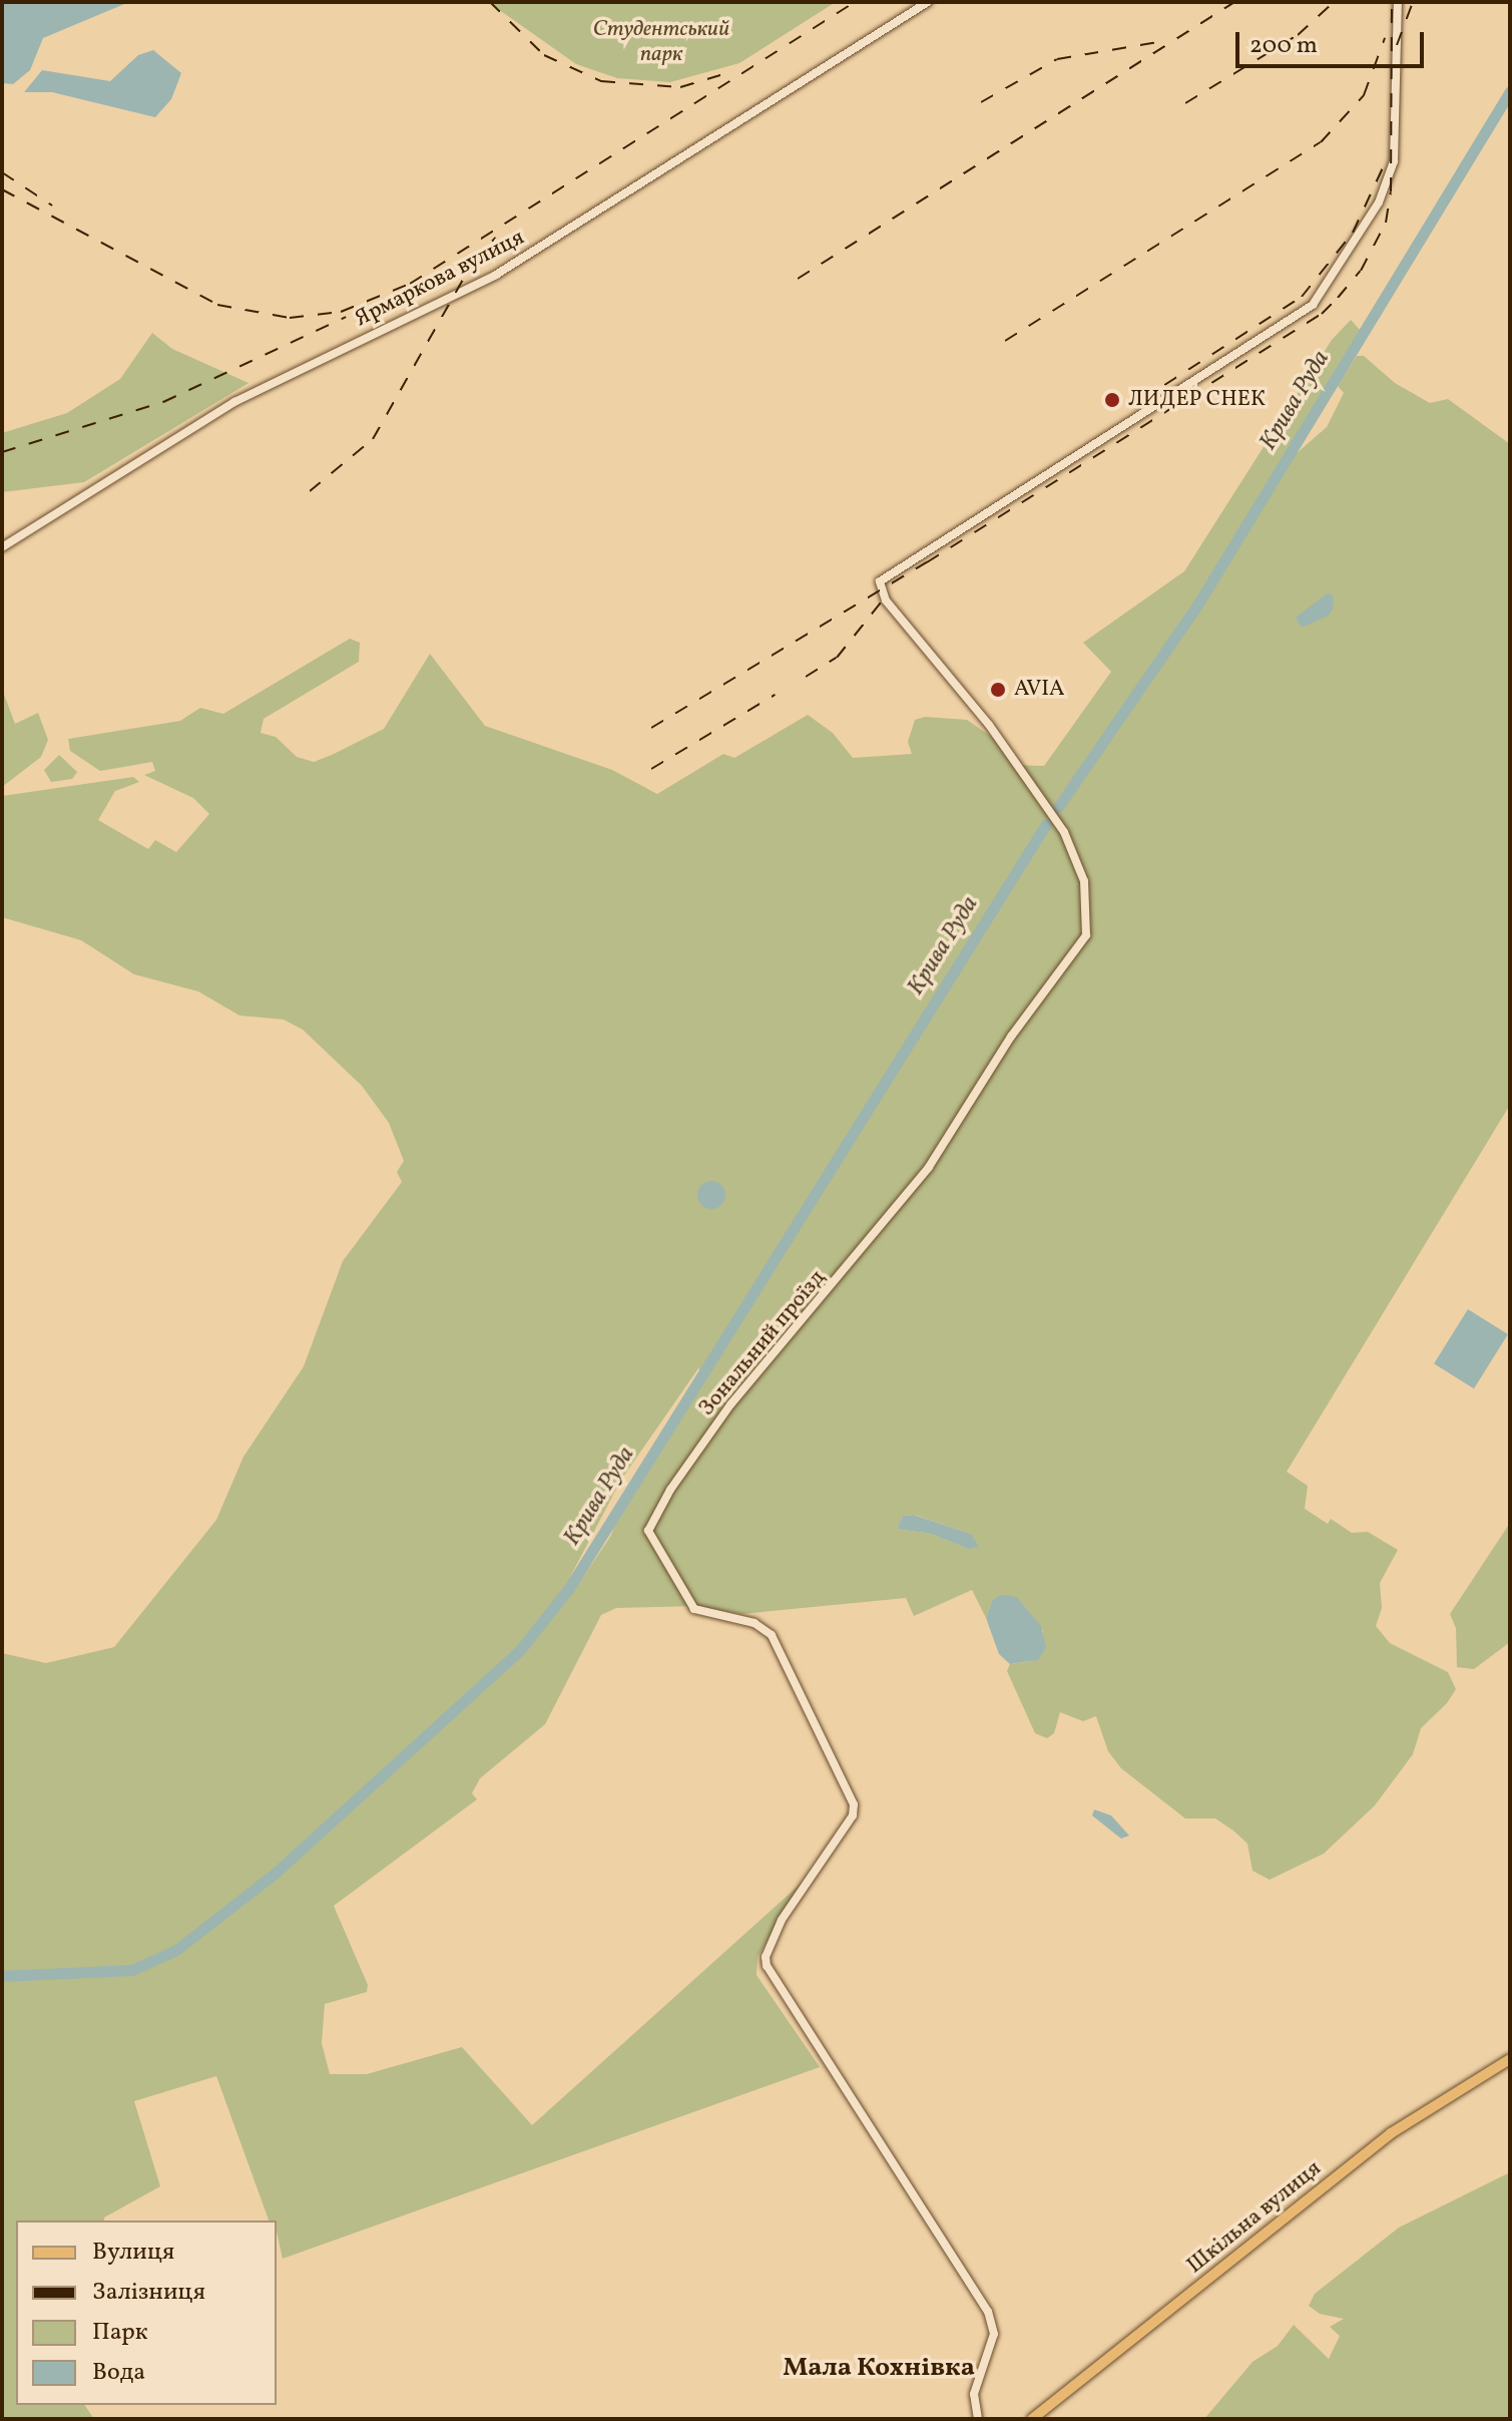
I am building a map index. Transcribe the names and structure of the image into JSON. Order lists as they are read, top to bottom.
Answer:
{
  "streets": {
    "main road": ["Шкільна вулиця"],
    "street": ["Ярмаркова вулиця", "Зональний проїзд"]
  },
  "districts": ["Мала Кохнівка"],
  "water": ["Крива Руда"],
  "parks": ["Студентський парк"],
  "places": ["ЛИДЕР СНЕК", "AVIA"],
  "legend": [
    "Вулиця",
    "Залізниця",
    "Парк",
    "Вода"
  ],
  "scale_bar": "200 m"
}
